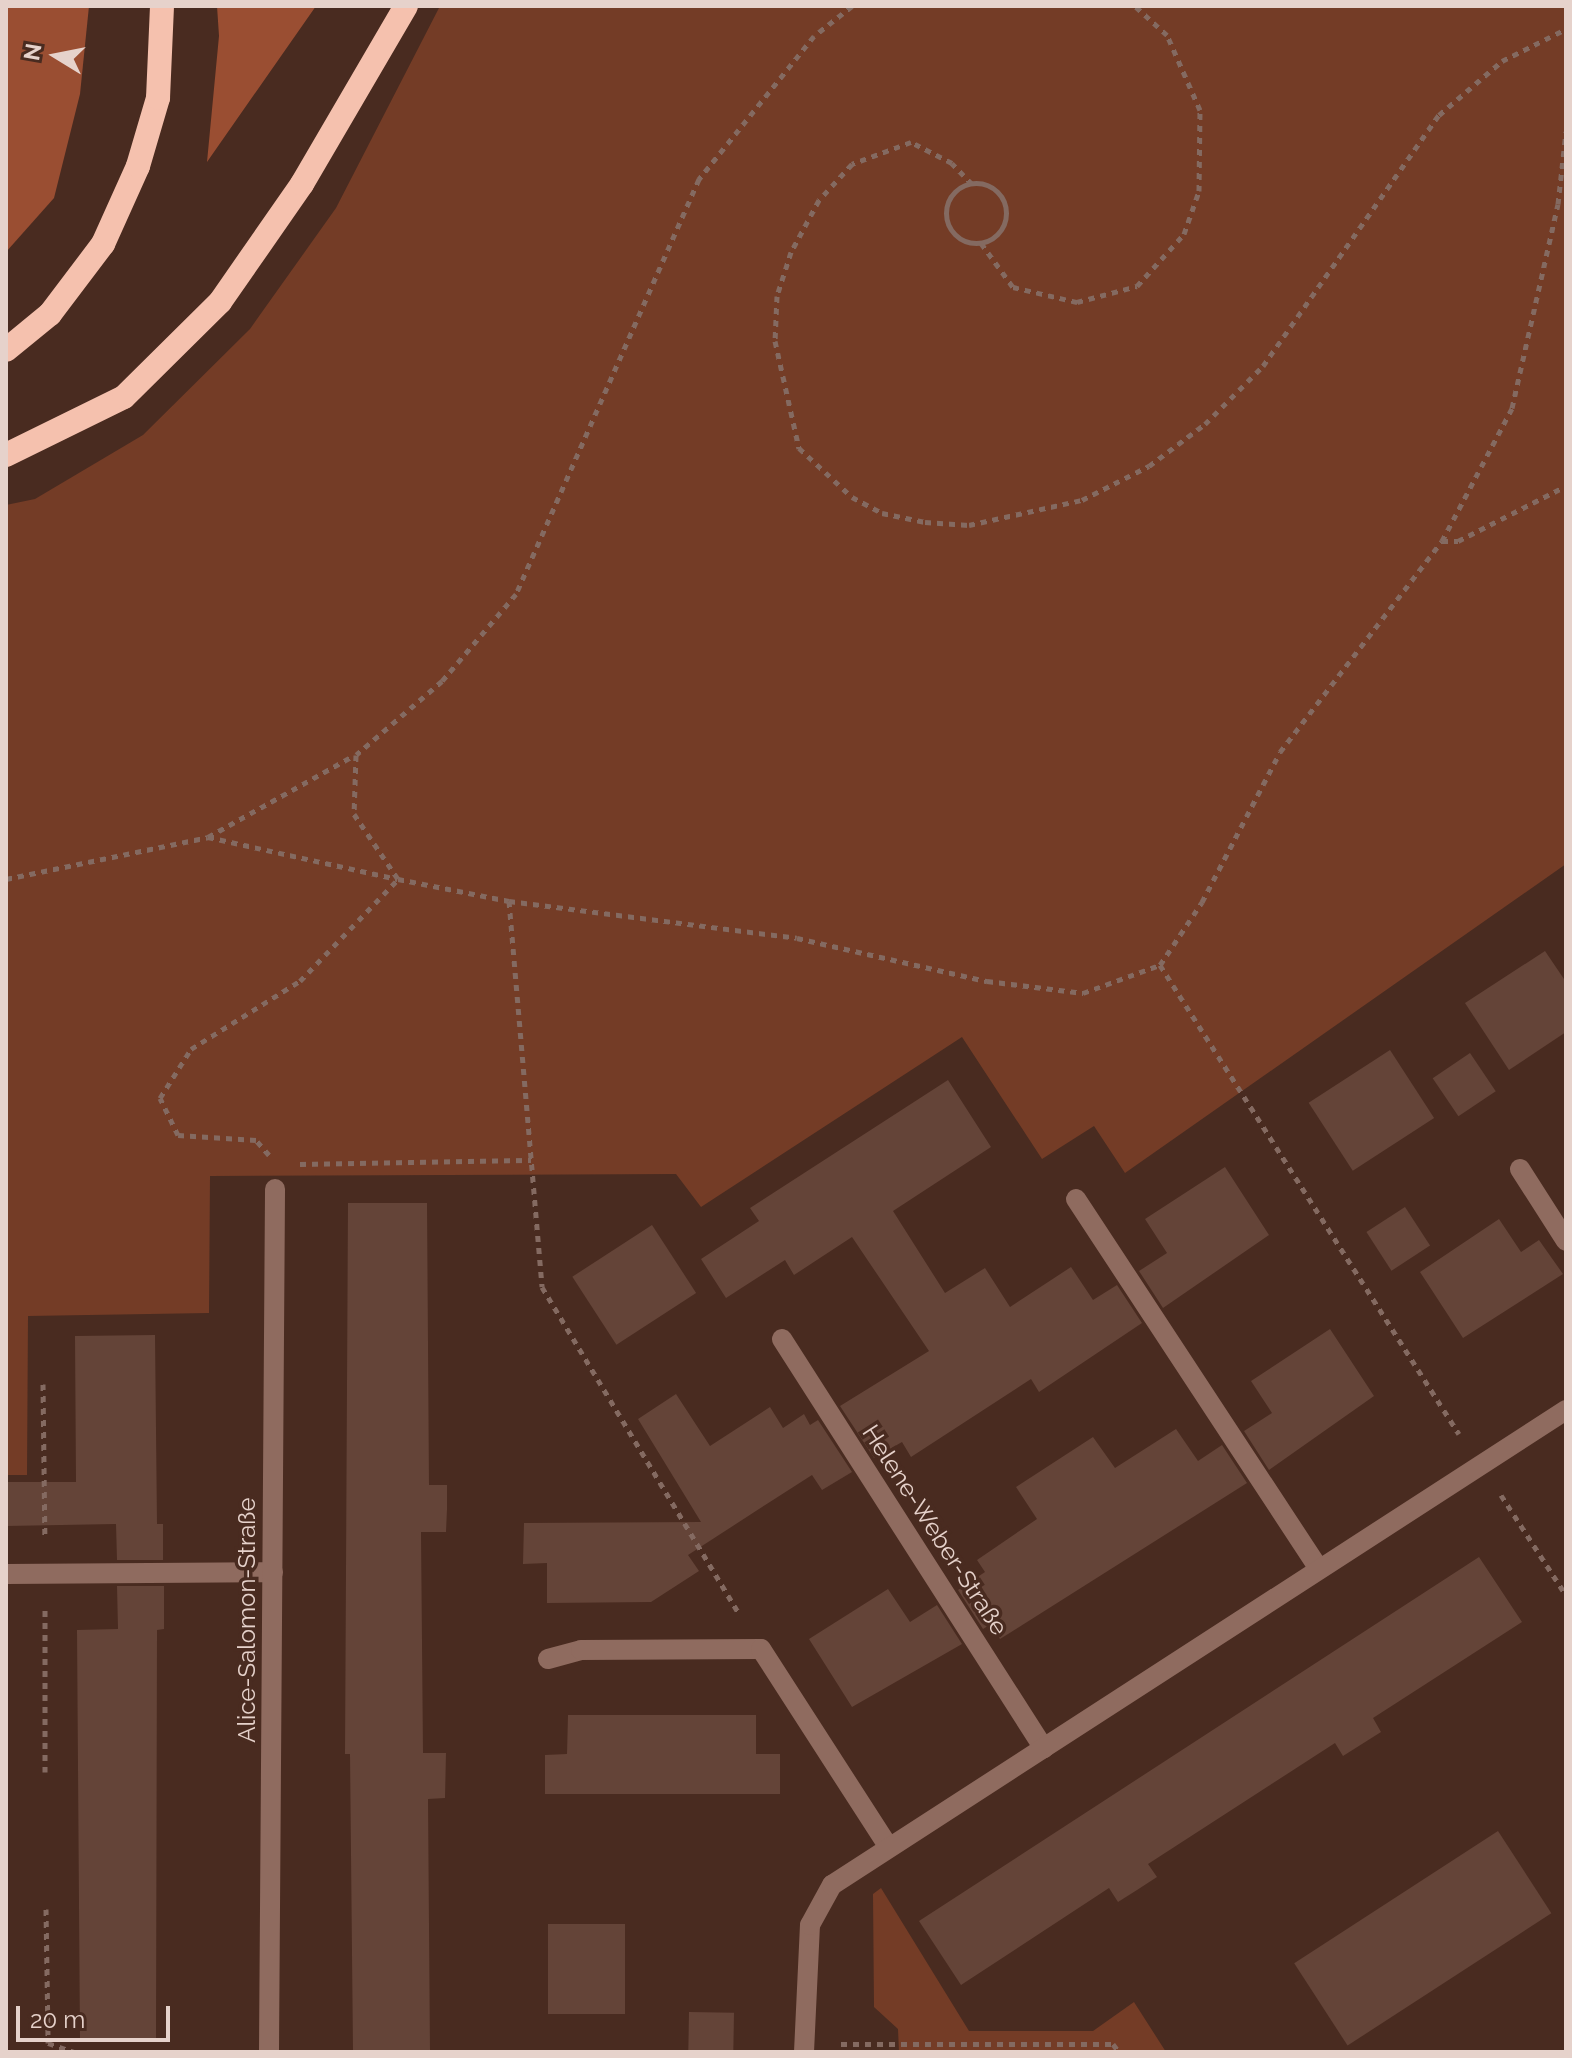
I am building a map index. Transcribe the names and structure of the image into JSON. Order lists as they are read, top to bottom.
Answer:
{
  "streets": {
    "street": ["Helene-Weber-Straße", "Alice-Salomon-Straße"]
  },
  "scale_bar": "20 m",
  "north": "left"
}
